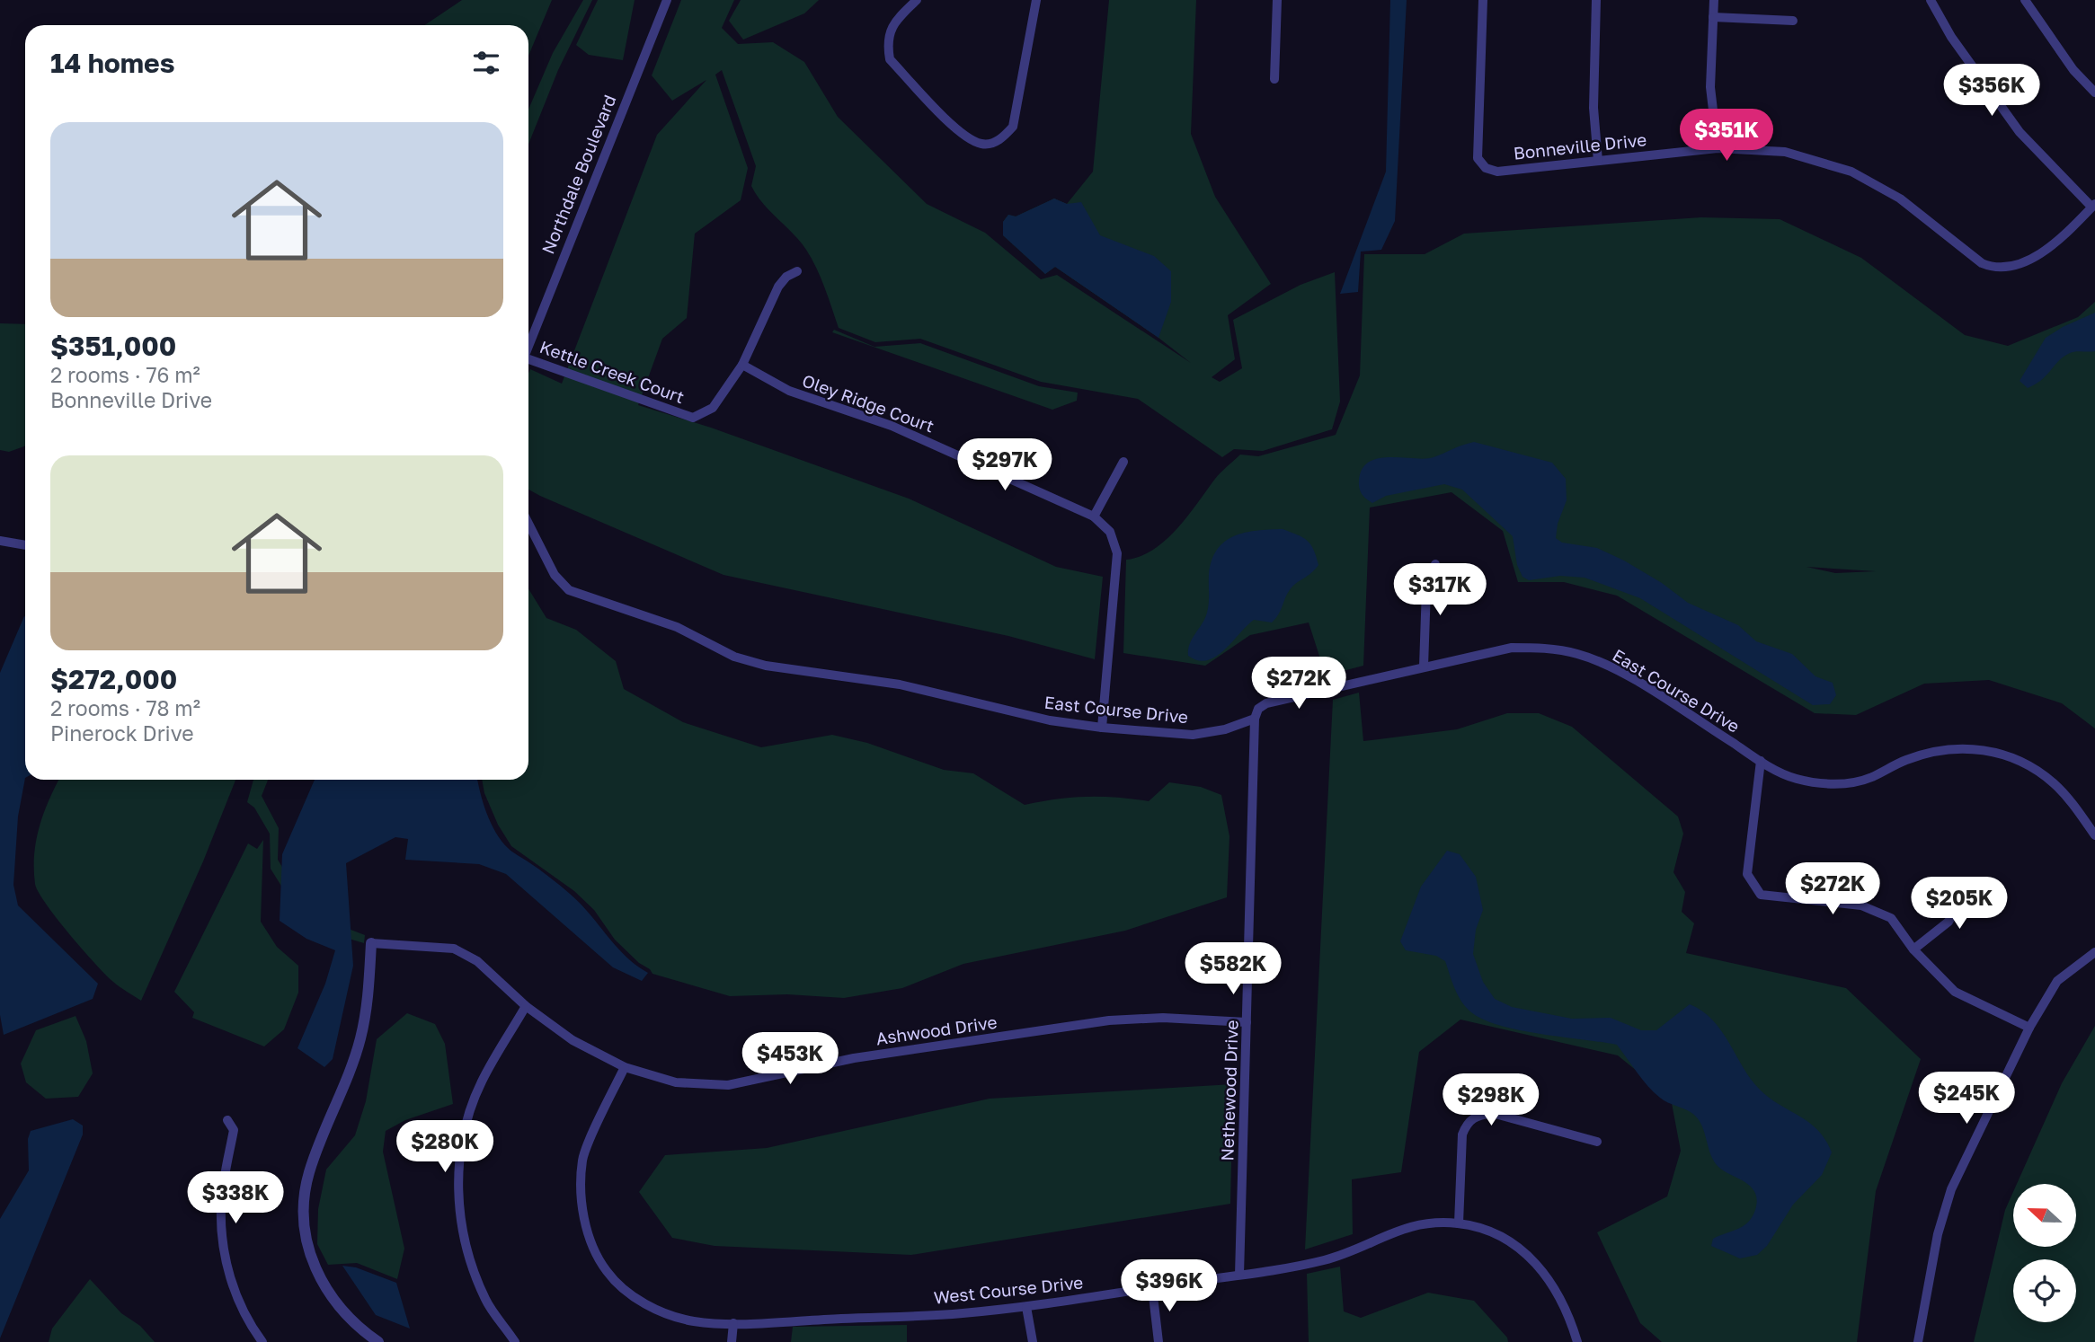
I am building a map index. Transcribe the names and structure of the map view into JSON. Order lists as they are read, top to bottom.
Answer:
{
  "streets": {
    "street": [
      "Bonneville Drive",
      "Northdale Boulevard",
      "Kettle Creek Court",
      "Oley Ridge Court",
      "East Course Drive",
      "Ashwood Drive",
      "Nethewood Drive",
      "West Course Drive"
    ]
  },
  "crossings": [
    ["Kettle Creek Court", "Oley Ridge Court"],
    ["Oley Ridge Court", "East Course Drive"],
    ["East Course Drive", "Nethewood Drive"],
    ["Ashwood Drive", "Nethewood Drive"],
    ["Ashwood Drive", "West Course Drive"],
    ["Nethewood Drive", "West Course Drive"]
  ],
  "north": "left",
  "page": {
    "heading": "14 homes",
    "price": [
      "$356K",
      "$351K",
      "$297K",
      "$317K",
      "$272K",
      "$272K",
      "$205K",
      "$582K",
      "$453K",
      "$245K",
      "$298K",
      "$280K",
      "$338K",
      "$396K"
    ],
    "list": [
      {
        "name": "$351,000",
        "note": "2 rooms · 76 m² · Bonneville Drive"
      },
      {
        "name": "$272,000",
        "note": "2 rooms · 78 m² · Pinerock Drive"
      }
    ]
  }
}
